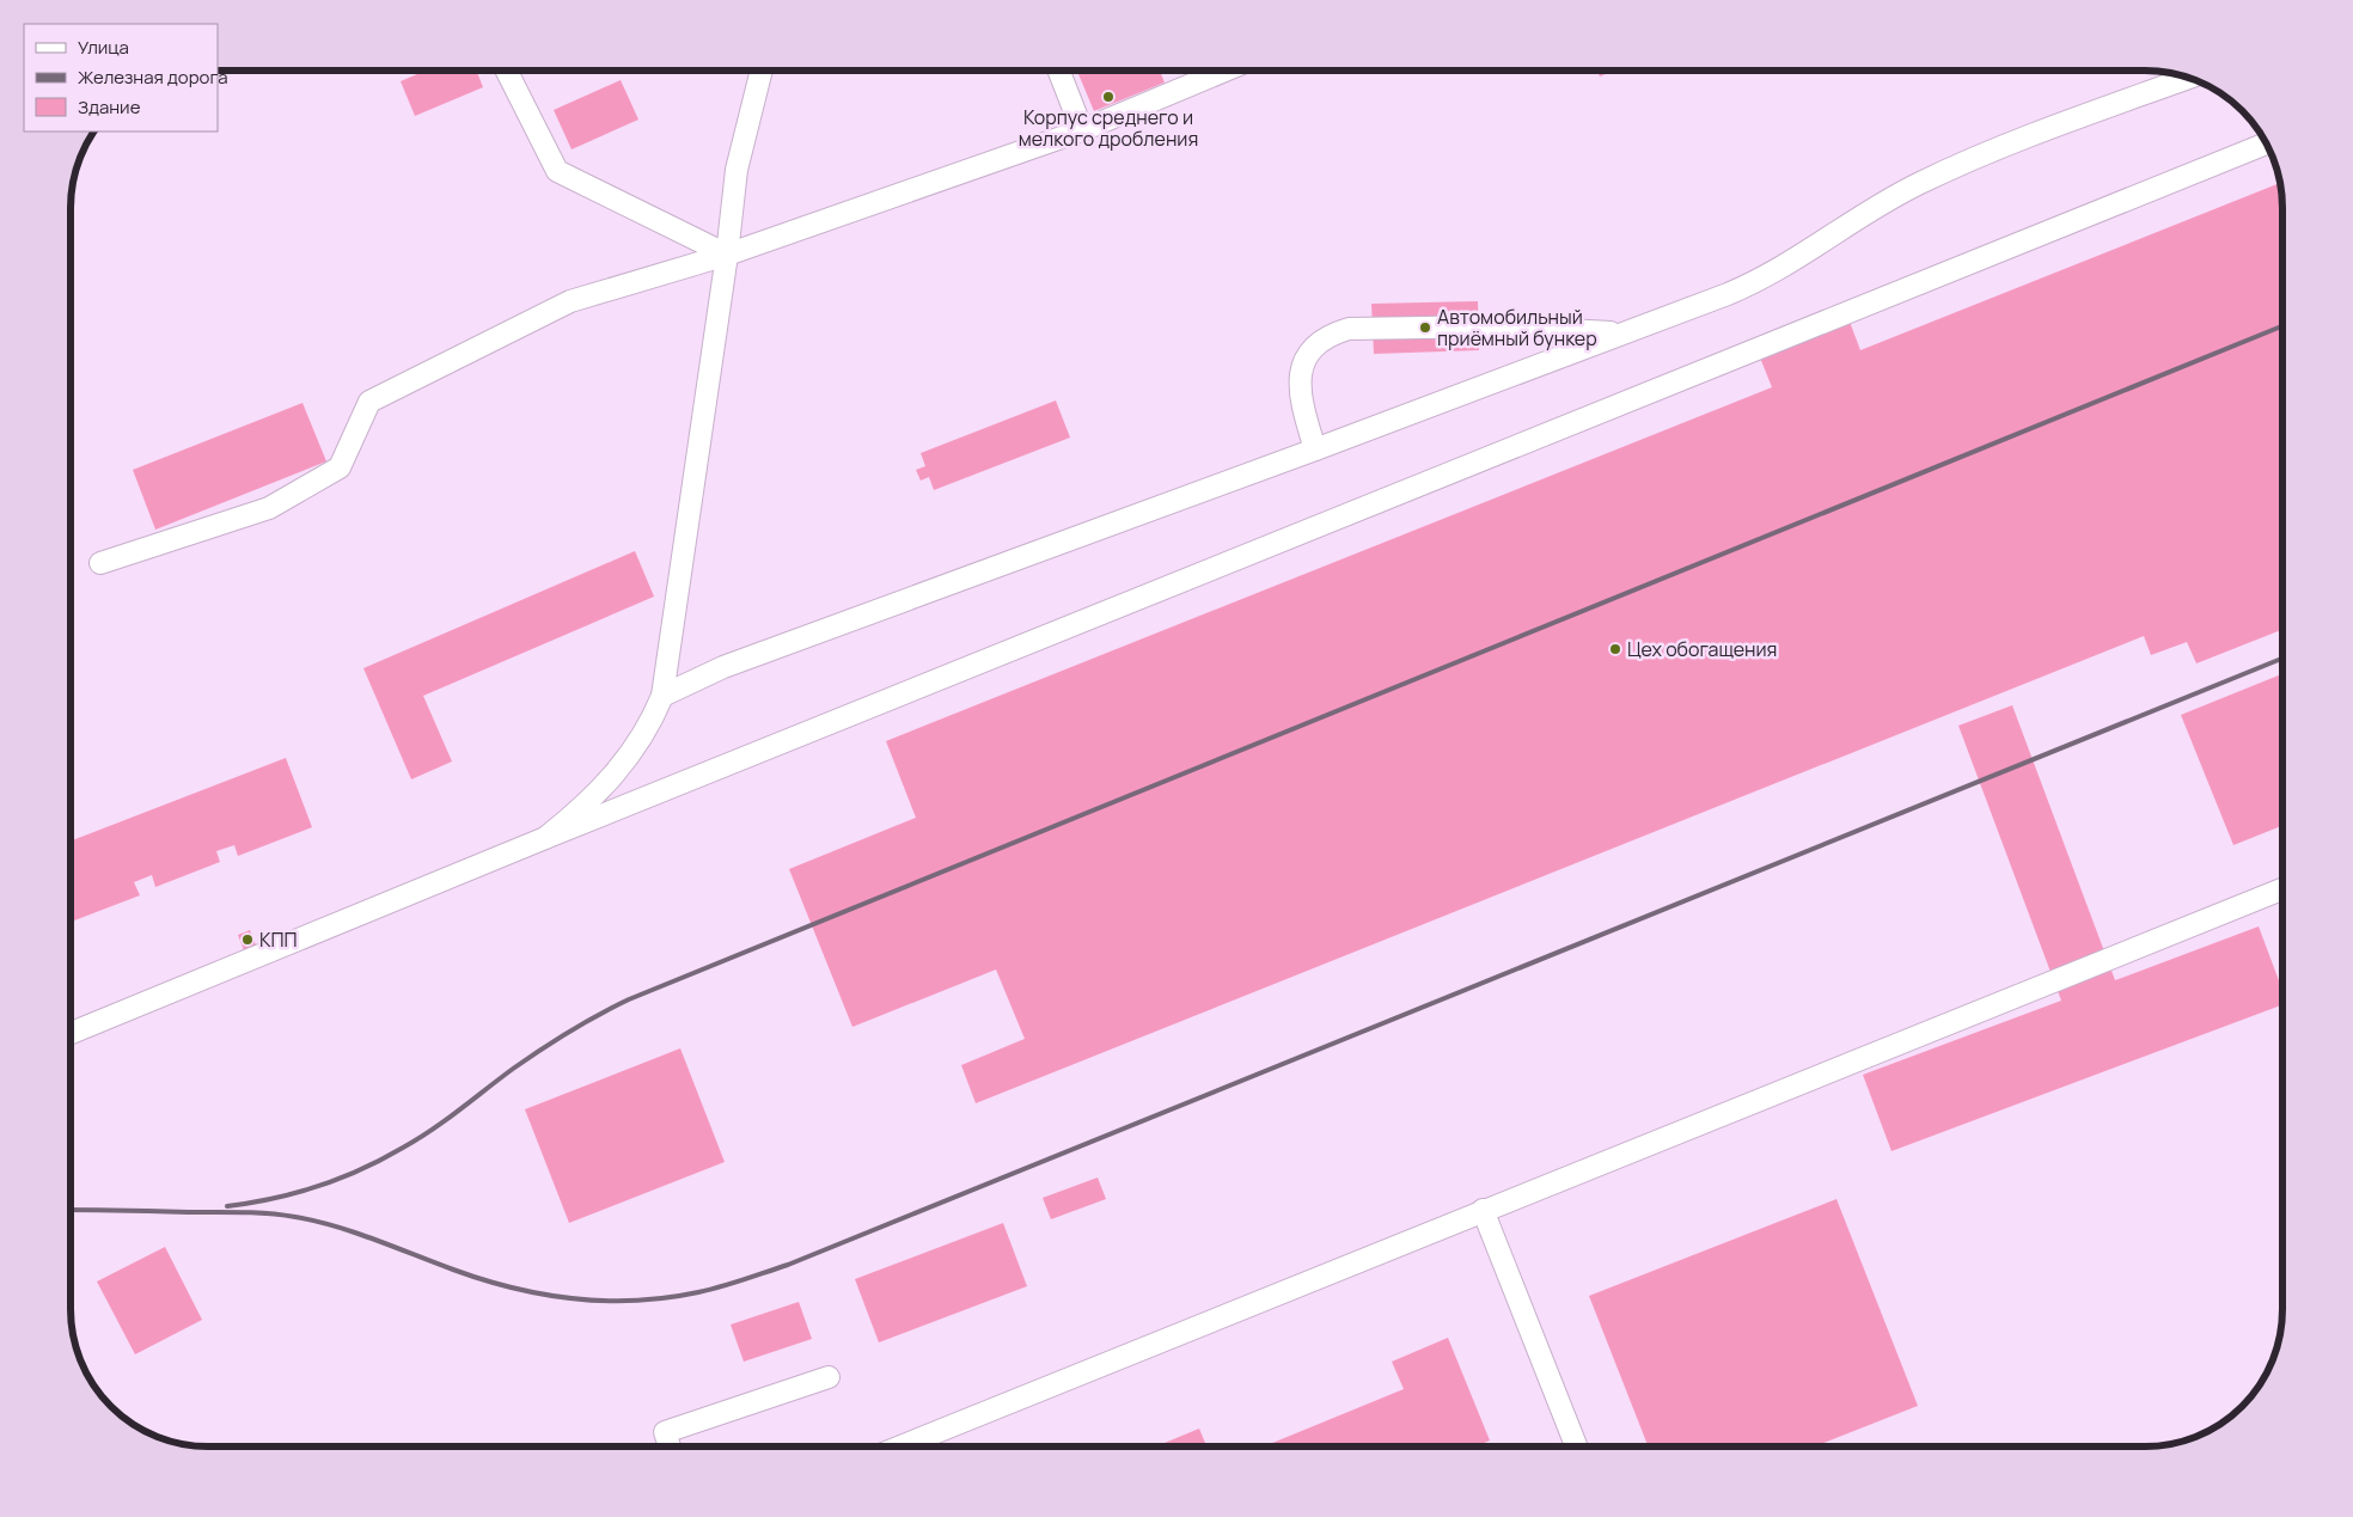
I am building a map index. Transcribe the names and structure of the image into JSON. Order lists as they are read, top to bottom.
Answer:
{
  "places": [
    "Корпус среднего и мелкого дробления",
    "Автомобильный приёмный бункер",
    "Цех обогащения",
    "КПП"
  ],
  "legend": ["Улица", "Железная дорога", "Здание"]
}
